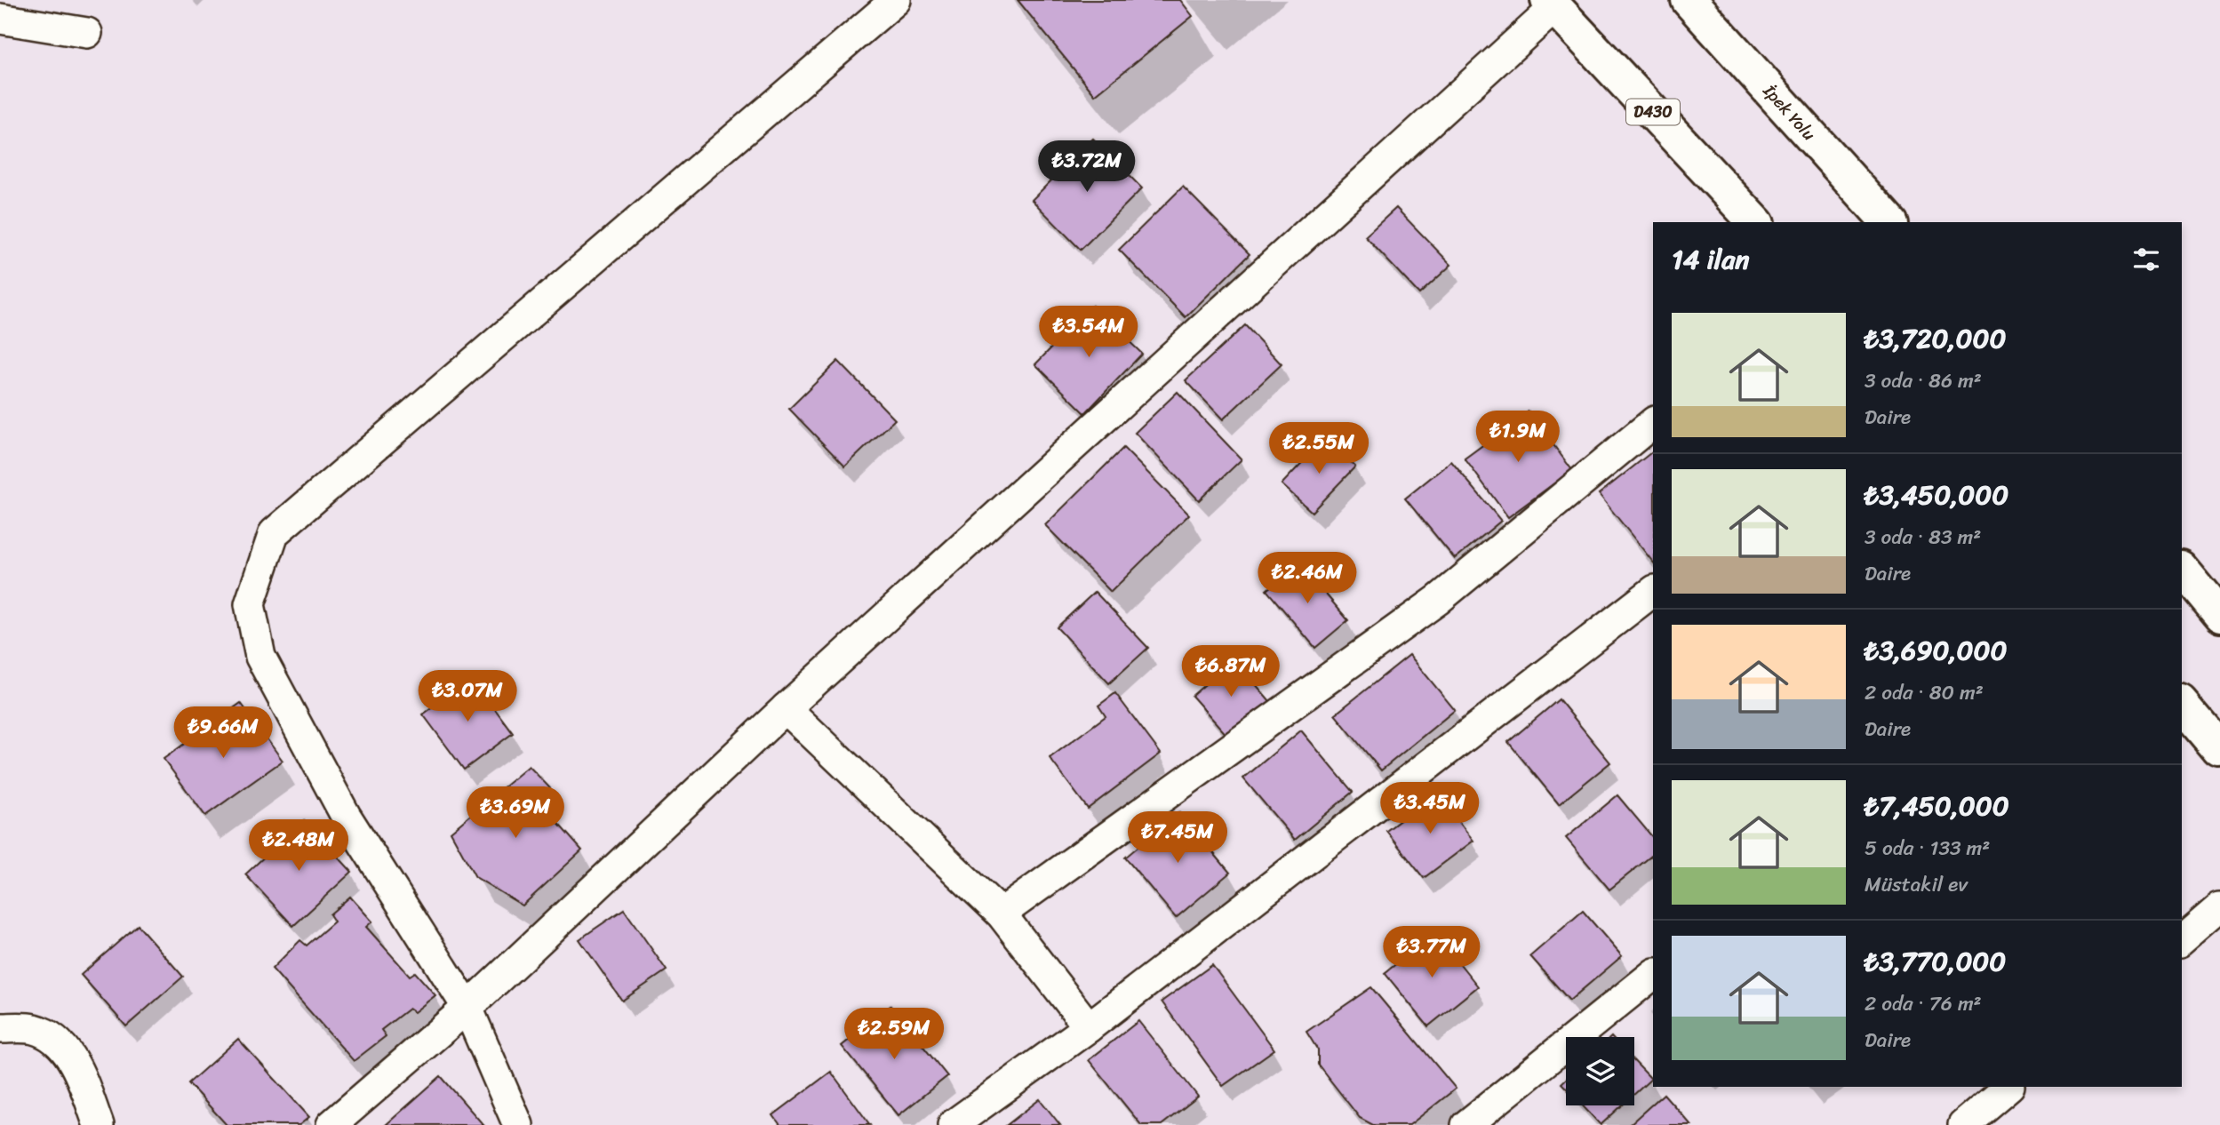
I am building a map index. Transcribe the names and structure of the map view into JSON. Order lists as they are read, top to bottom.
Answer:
{
  "streets": {
    "highway": ["D430", "İpek Yolu"]
  },
  "page": {
    "price": [
      "₺3.72M",
      "₺3.54M",
      "₺1.9M",
      "₺2.55M",
      "₺2.46M",
      "₺6.87M",
      "₺3.07M",
      "₺9.66M",
      "₺3.45M",
      "₺3.69M",
      "₺7.45M",
      "₺2.48M",
      "₺3.77M",
      "₺2.59M"
    ],
    "heading": "14 ilan",
    "list": [
      {
        "name": "₺3,720,000",
        "note": "3 oda · 86 m² · Daire"
      },
      {
        "name": "₺3,450,000",
        "note": "3 oda · 83 m² · Daire"
      },
      {
        "name": "₺3,690,000",
        "note": "2 oda · 80 m² · Daire"
      },
      {
        "name": "₺7,450,000",
        "note": "5 oda · 133 m² · Müstakil ev"
      },
      {
        "name": "₺3,770,000",
        "note": "2 oda · 76 m² · Daire"
      }
    ]
  }
}
